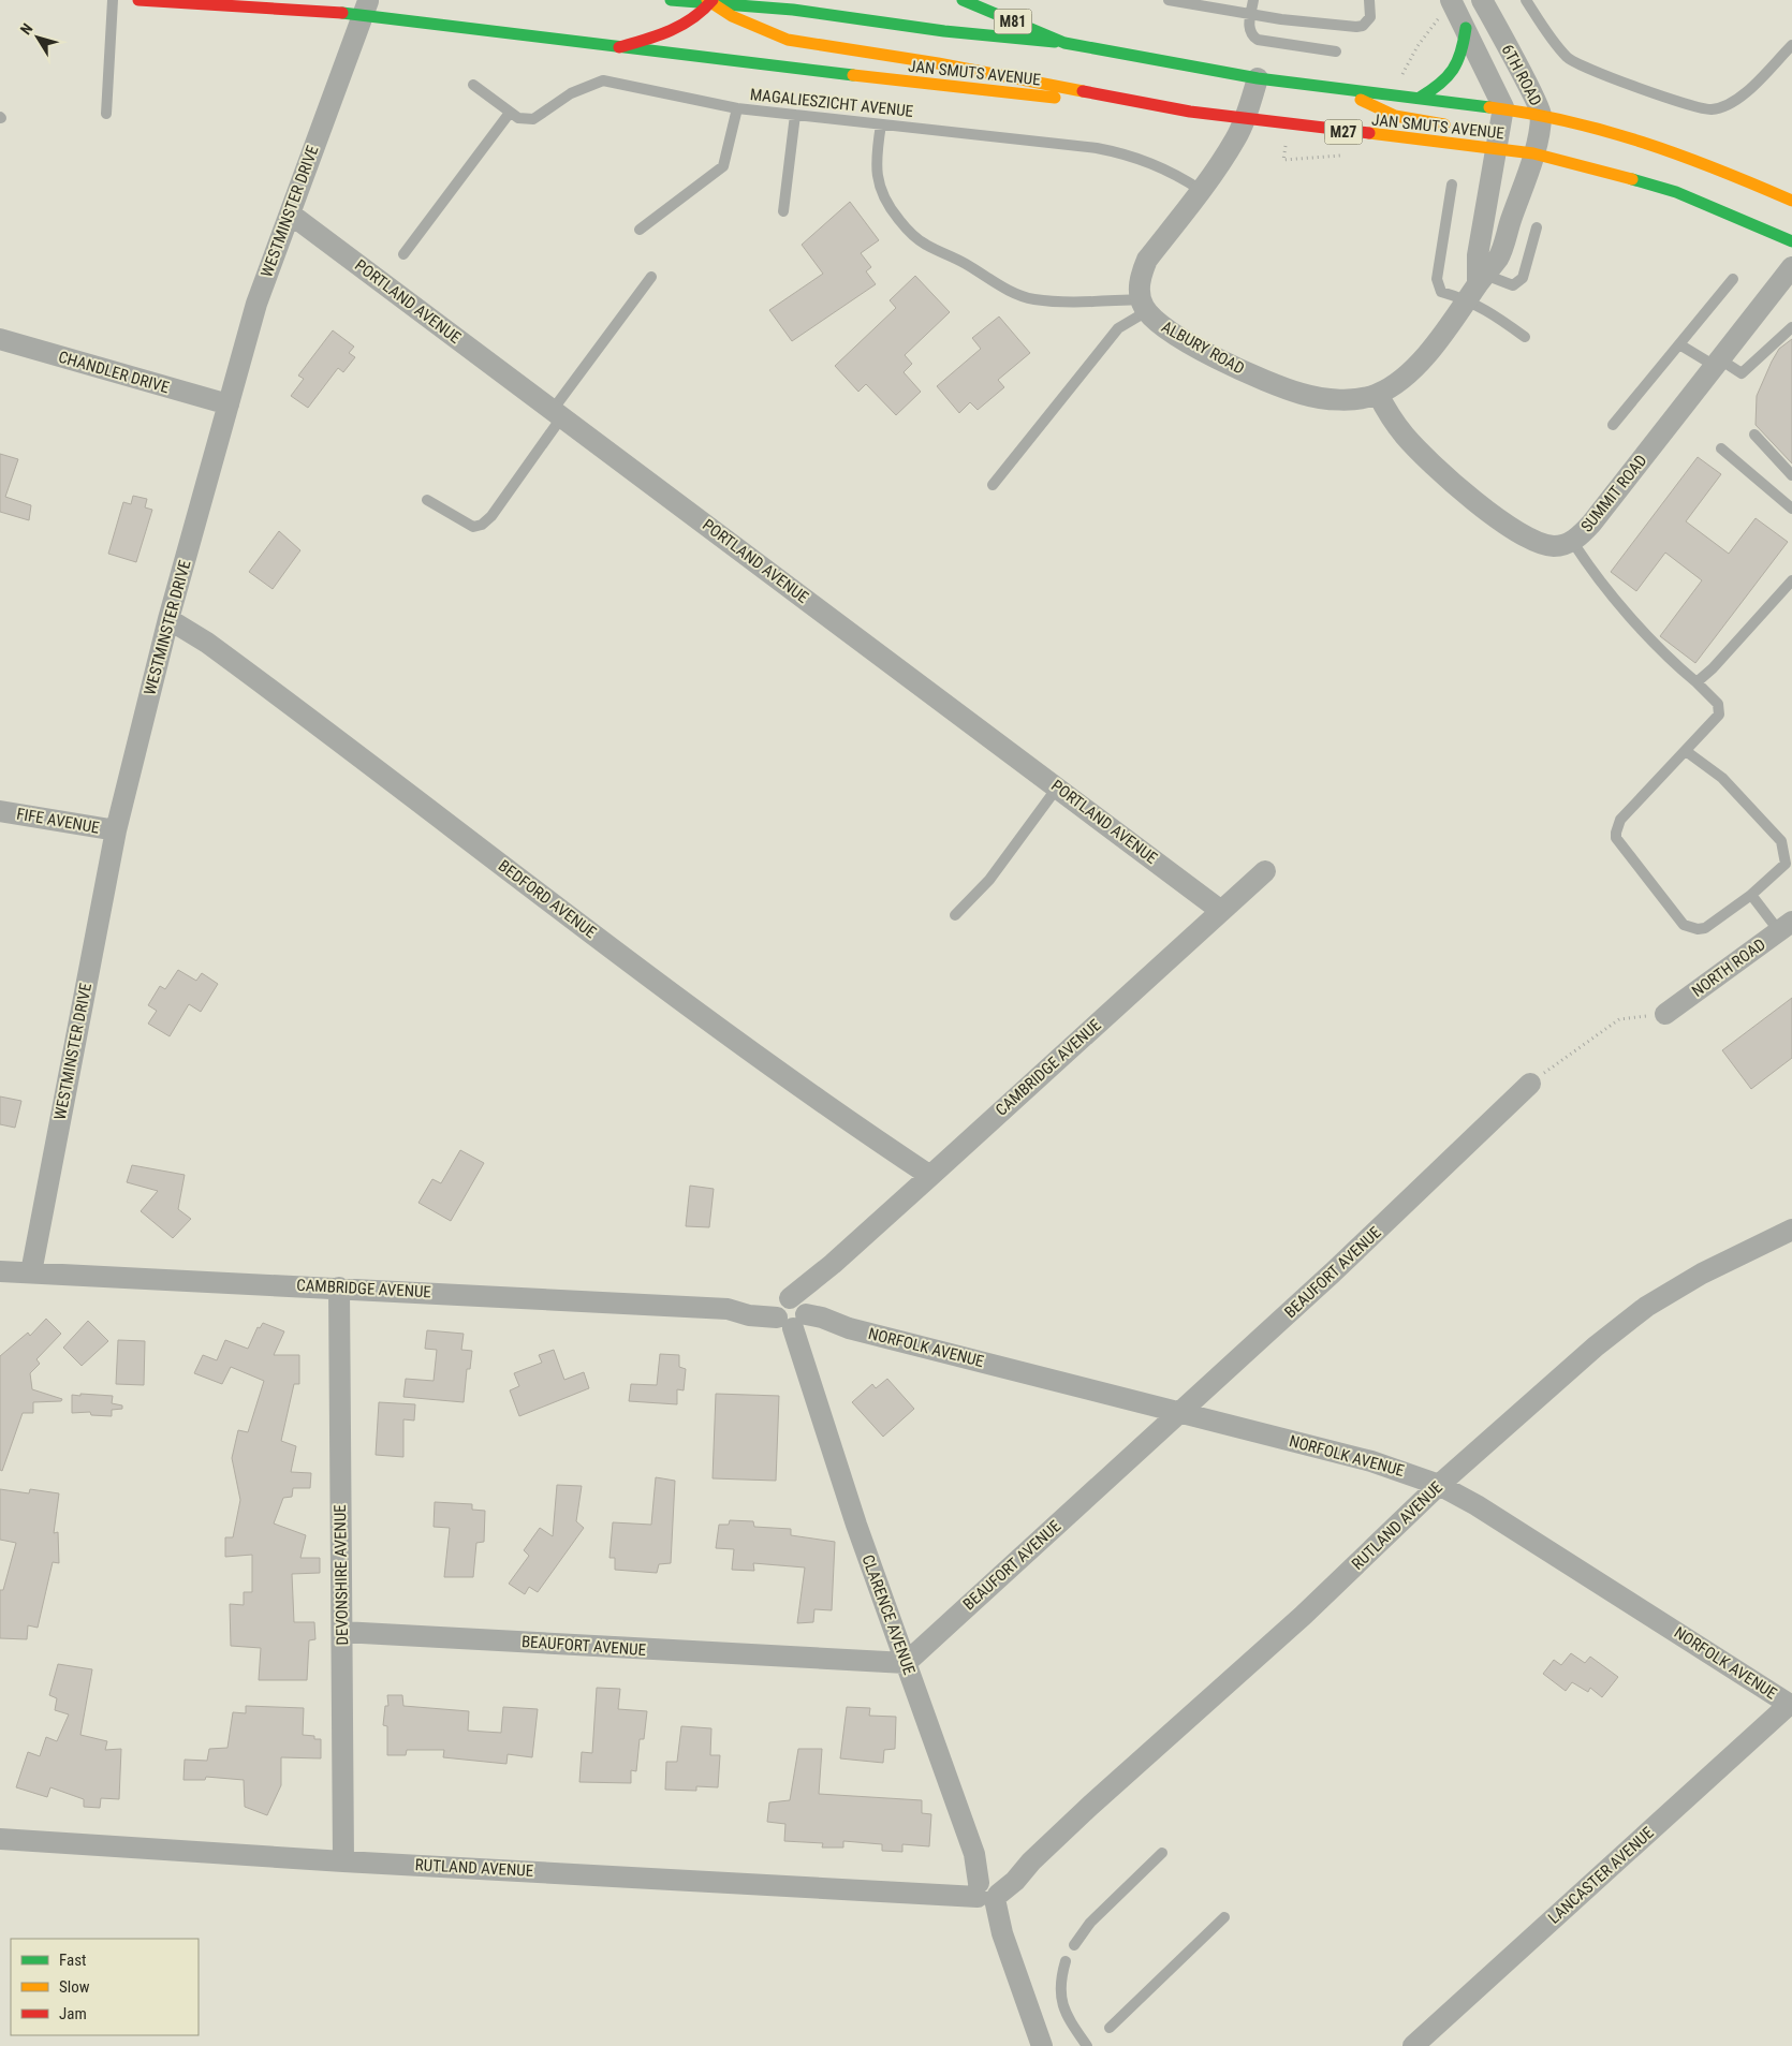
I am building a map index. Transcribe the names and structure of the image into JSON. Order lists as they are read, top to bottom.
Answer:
{
  "streets": {
    "main road": ["M81", "JAN SMUTS AVENUE", "M27"],
    "street": [
      "6TH ROAD",
      "WESTMINSTER DRIVE",
      "PORTLAND AVENUE",
      "ALBURY ROAD",
      "CHANDLER DRIVE",
      "SUMMIT ROAD",
      "FIFE AVENUE",
      "BEDFORD AVENUE",
      "NORTH ROAD",
      "CAMBRIDGE AVENUE",
      "BEAUFORT AVENUE",
      "NORFOLK AVENUE",
      "RUTLAND AVENUE",
      "DEVONSHIRE AVENUE",
      "CLARENCE AVENUE",
      "LANCASTER AVENUE"
    ],
    "lane": ["MAGALIESZICHT AVENUE"]
  },
  "crossings": [
    ["M81", "JAN SMUTS AVENUE"],
    ["JAN SMUTS AVENUE", "6TH ROAD"],
    ["JAN SMUTS AVENUE", "WESTMINSTER DRIVE"],
    ["JAN SMUTS AVENUE", "ALBURY ROAD"],
    ["6TH ROAD", "ALBURY ROAD"],
    ["WESTMINSTER DRIVE", "PORTLAND AVENUE"],
    ["WESTMINSTER DRIVE", "CHANDLER DRIVE"],
    ["WESTMINSTER DRIVE", "FIFE AVENUE"],
    ["WESTMINSTER DRIVE", "BEDFORD AVENUE"],
    ["WESTMINSTER DRIVE", "CAMBRIDGE AVENUE"],
    ["PORTLAND AVENUE", "CAMBRIDGE AVENUE"],
    ["ALBURY ROAD", "SUMMIT ROAD"],
    ["BEDFORD AVENUE", "CAMBRIDGE AVENUE"],
    ["CAMBRIDGE AVENUE", "NORFOLK AVENUE"],
    ["CAMBRIDGE AVENUE", "DEVONSHIRE AVENUE"],
    ["CAMBRIDGE AVENUE", "CLARENCE AVENUE"],
    ["BEAUFORT AVENUE", "NORFOLK AVENUE"],
    ["BEAUFORT AVENUE", "DEVONSHIRE AVENUE"],
    ["BEAUFORT AVENUE", "CLARENCE AVENUE"],
    ["NORFOLK AVENUE", "RUTLAND AVENUE"],
    ["NORFOLK AVENUE", "CLARENCE AVENUE"],
    ["NORFOLK AVENUE", "LANCASTER AVENUE"],
    ["RUTLAND AVENUE", "DEVONSHIRE AVENUE"],
    ["RUTLAND AVENUE", "CLARENCE AVENUE"]
  ],
  "legend": ["Fast", "Slow", "Jam"],
  "north": "top left"
}
